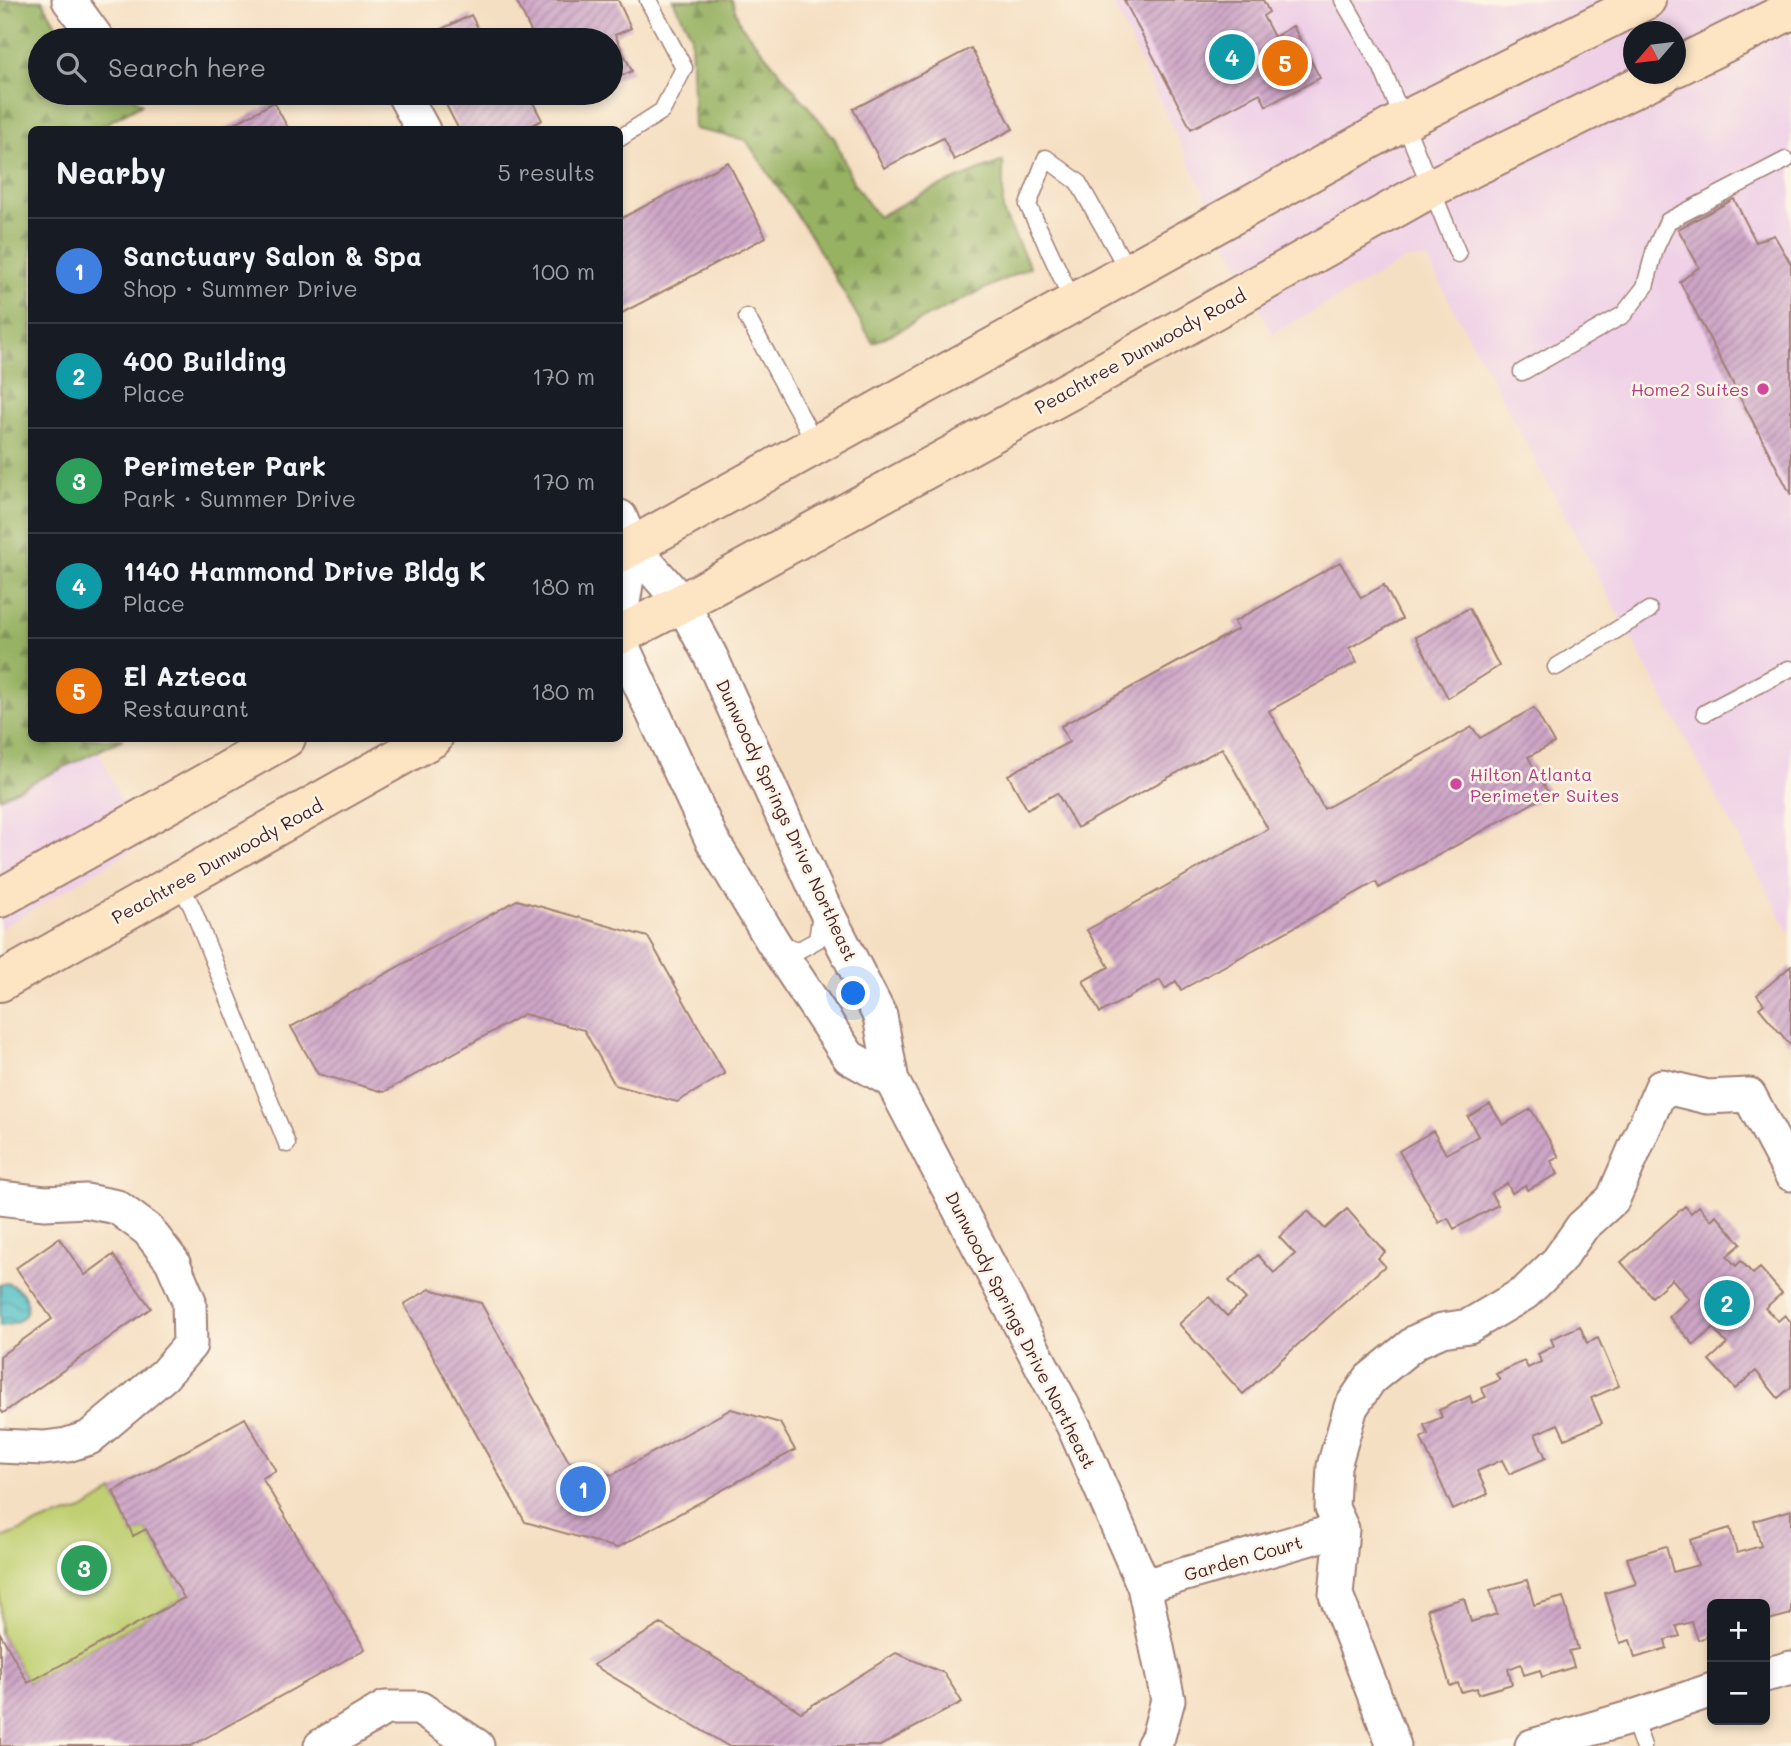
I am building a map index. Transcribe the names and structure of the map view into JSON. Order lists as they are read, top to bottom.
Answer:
{
  "streets": {
    "main road": ["Peachtree Dunwoody Road"],
    "street": ["Dunwoody Springs Drive Northeast", "Garden Court"]
  },
  "crossings": [
    ["Peachtree Dunwoody Road", "Dunwoody Springs Drive Northeast"],
    ["Dunwoody Springs Drive Northeast", "Garden Court"]
  ],
  "places": ["Home2 Suites", "Hilton Atlanta Perimeter Suites"],
  "north": "bottom left",
  "page": {
    "search": "Search here",
    "pins": [
      "4",
      "5",
      "2",
      "1",
      "3"
    ],
    "heading": ["Nearby", "5 results"],
    "list": [
      {
        "mark": "1",
        "name": "Sanctuary Salon & Spa",
        "note": "Shop · Summer Drive",
        "value": "100 m"
      },
      {
        "mark": "2",
        "name": "400 Building",
        "note": "Place",
        "value": "170 m"
      },
      {
        "mark": "3",
        "name": "Perimeter Park",
        "note": "Park · Summer Drive",
        "value": "170 m"
      },
      {
        "mark": "4",
        "name": "1140 Hammond Drive Bldg K",
        "note": "Place",
        "value": "180 m"
      },
      {
        "mark": "5",
        "name": "El Azteca",
        "note": "Restaurant",
        "value": "180 m"
      }
    ],
    "map_buttons": ["+", "−"]
  }
}
